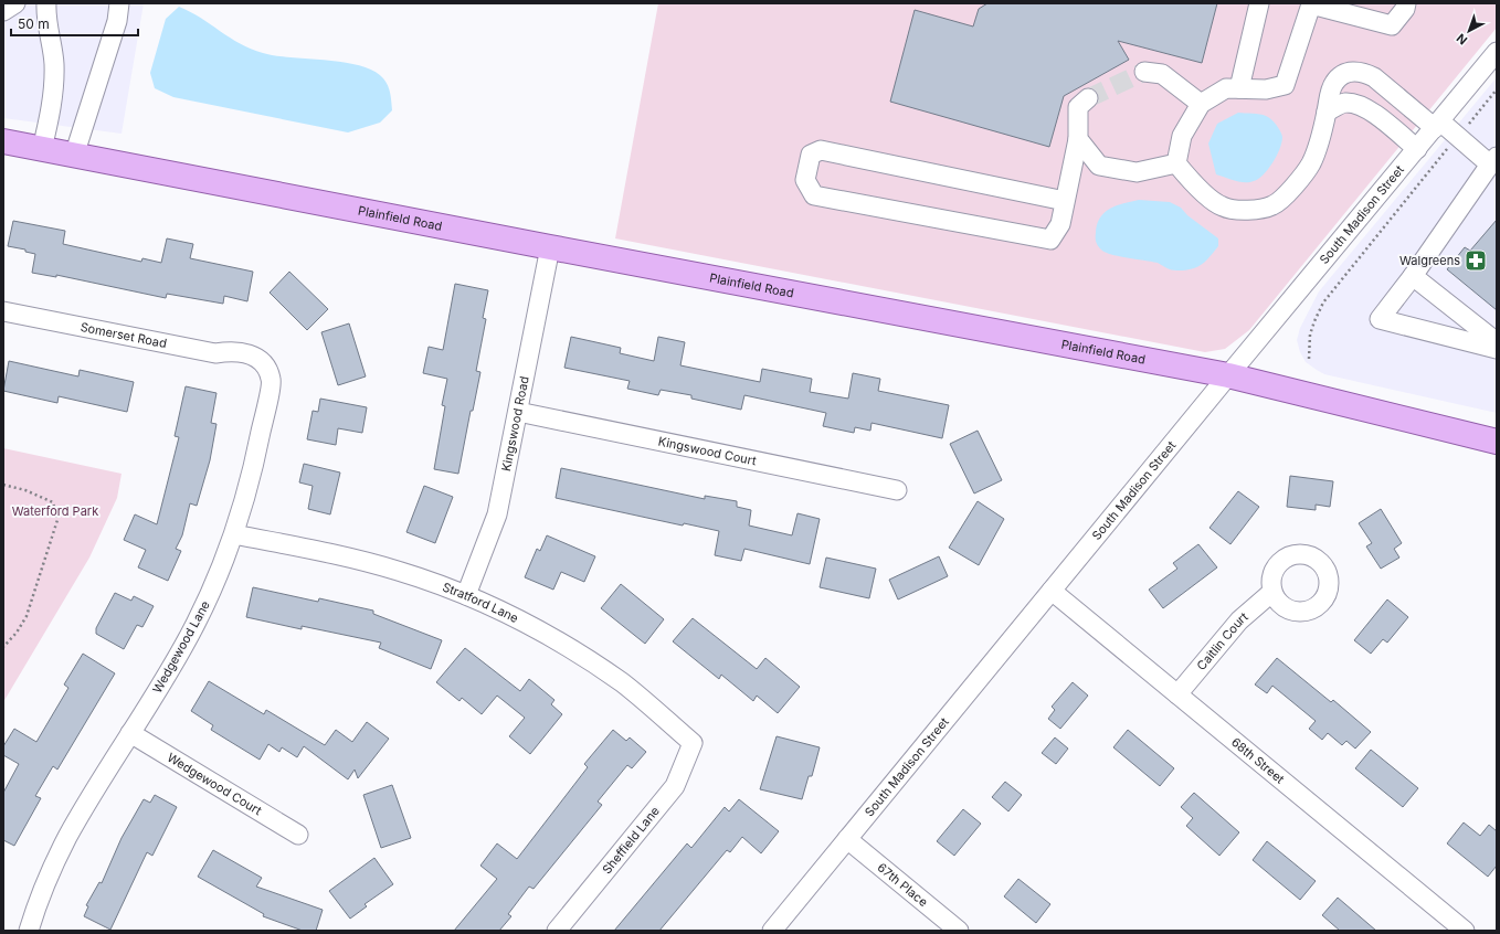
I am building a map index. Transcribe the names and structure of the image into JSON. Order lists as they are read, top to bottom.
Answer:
{
  "streets": {
    "main road": ["Plainfield Road"],
    "street": [
      "South Madison Street",
      "Somerset Road",
      "Kingswood Road",
      "Kingswood Court",
      "Stratford Lane",
      "Caitlin Court",
      "Wedgewood Lane",
      "68th Street",
      "Wedgewood Court",
      "Sheffield Lane",
      "67th Place"
    ]
  },
  "crossings": [
    ["South Madison Street", "Plainfield Road"],
    ["South Madison Street", "68th Street"],
    ["South Madison Street", "67th Place"],
    ["Plainfield Road", "Kingswood Road"],
    ["Somerset Road", "Wedgewood Lane"],
    ["Kingswood Road", "Kingswood Court"],
    ["Kingswood Road", "Stratford Lane"],
    ["Stratford Lane", "Wedgewood Lane"],
    ["Stratford Lane", "Sheffield Lane"],
    ["Caitlin Court", "68th Street"],
    ["Wedgewood Lane", "Wedgewood Court"]
  ],
  "parks": ["Waterford Park"],
  "places": {
    "pharmacy": ["Walgreens"]
  },
  "scale_bar": "50 m",
  "north": "bottom left"
}
